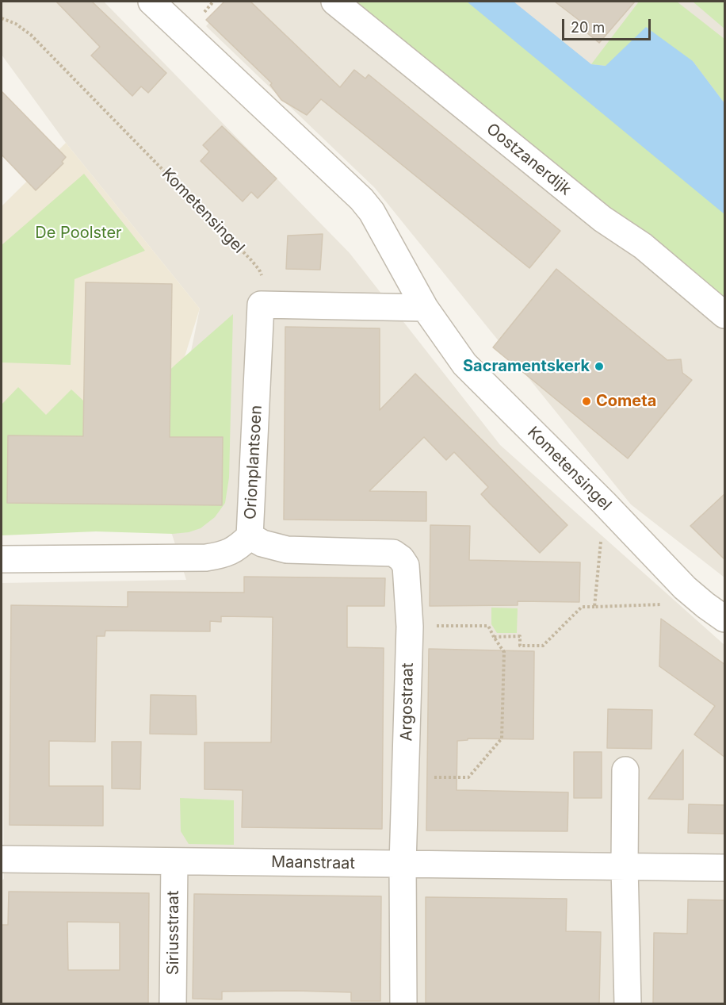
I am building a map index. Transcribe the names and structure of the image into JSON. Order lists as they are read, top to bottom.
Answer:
{
  "streets": {
    "street": [
      "Oostzanerdijk",
      "Kometensingel",
      "Orionplantsoen",
      "Argostraat",
      "Maanstraat",
      "Siriusstraat"
    ]
  },
  "crossings": [
    ["Kometensingel", "Orionplantsoen"],
    ["Orionplantsoen", "Argostraat"],
    ["Argostraat", "Maanstraat"],
    ["Maanstraat", "Siriusstraat"]
  ],
  "parks": ["De Poolster"],
  "places": ["Sacramentskerk", "Cometa"],
  "scale_bar": "20 m"
}
